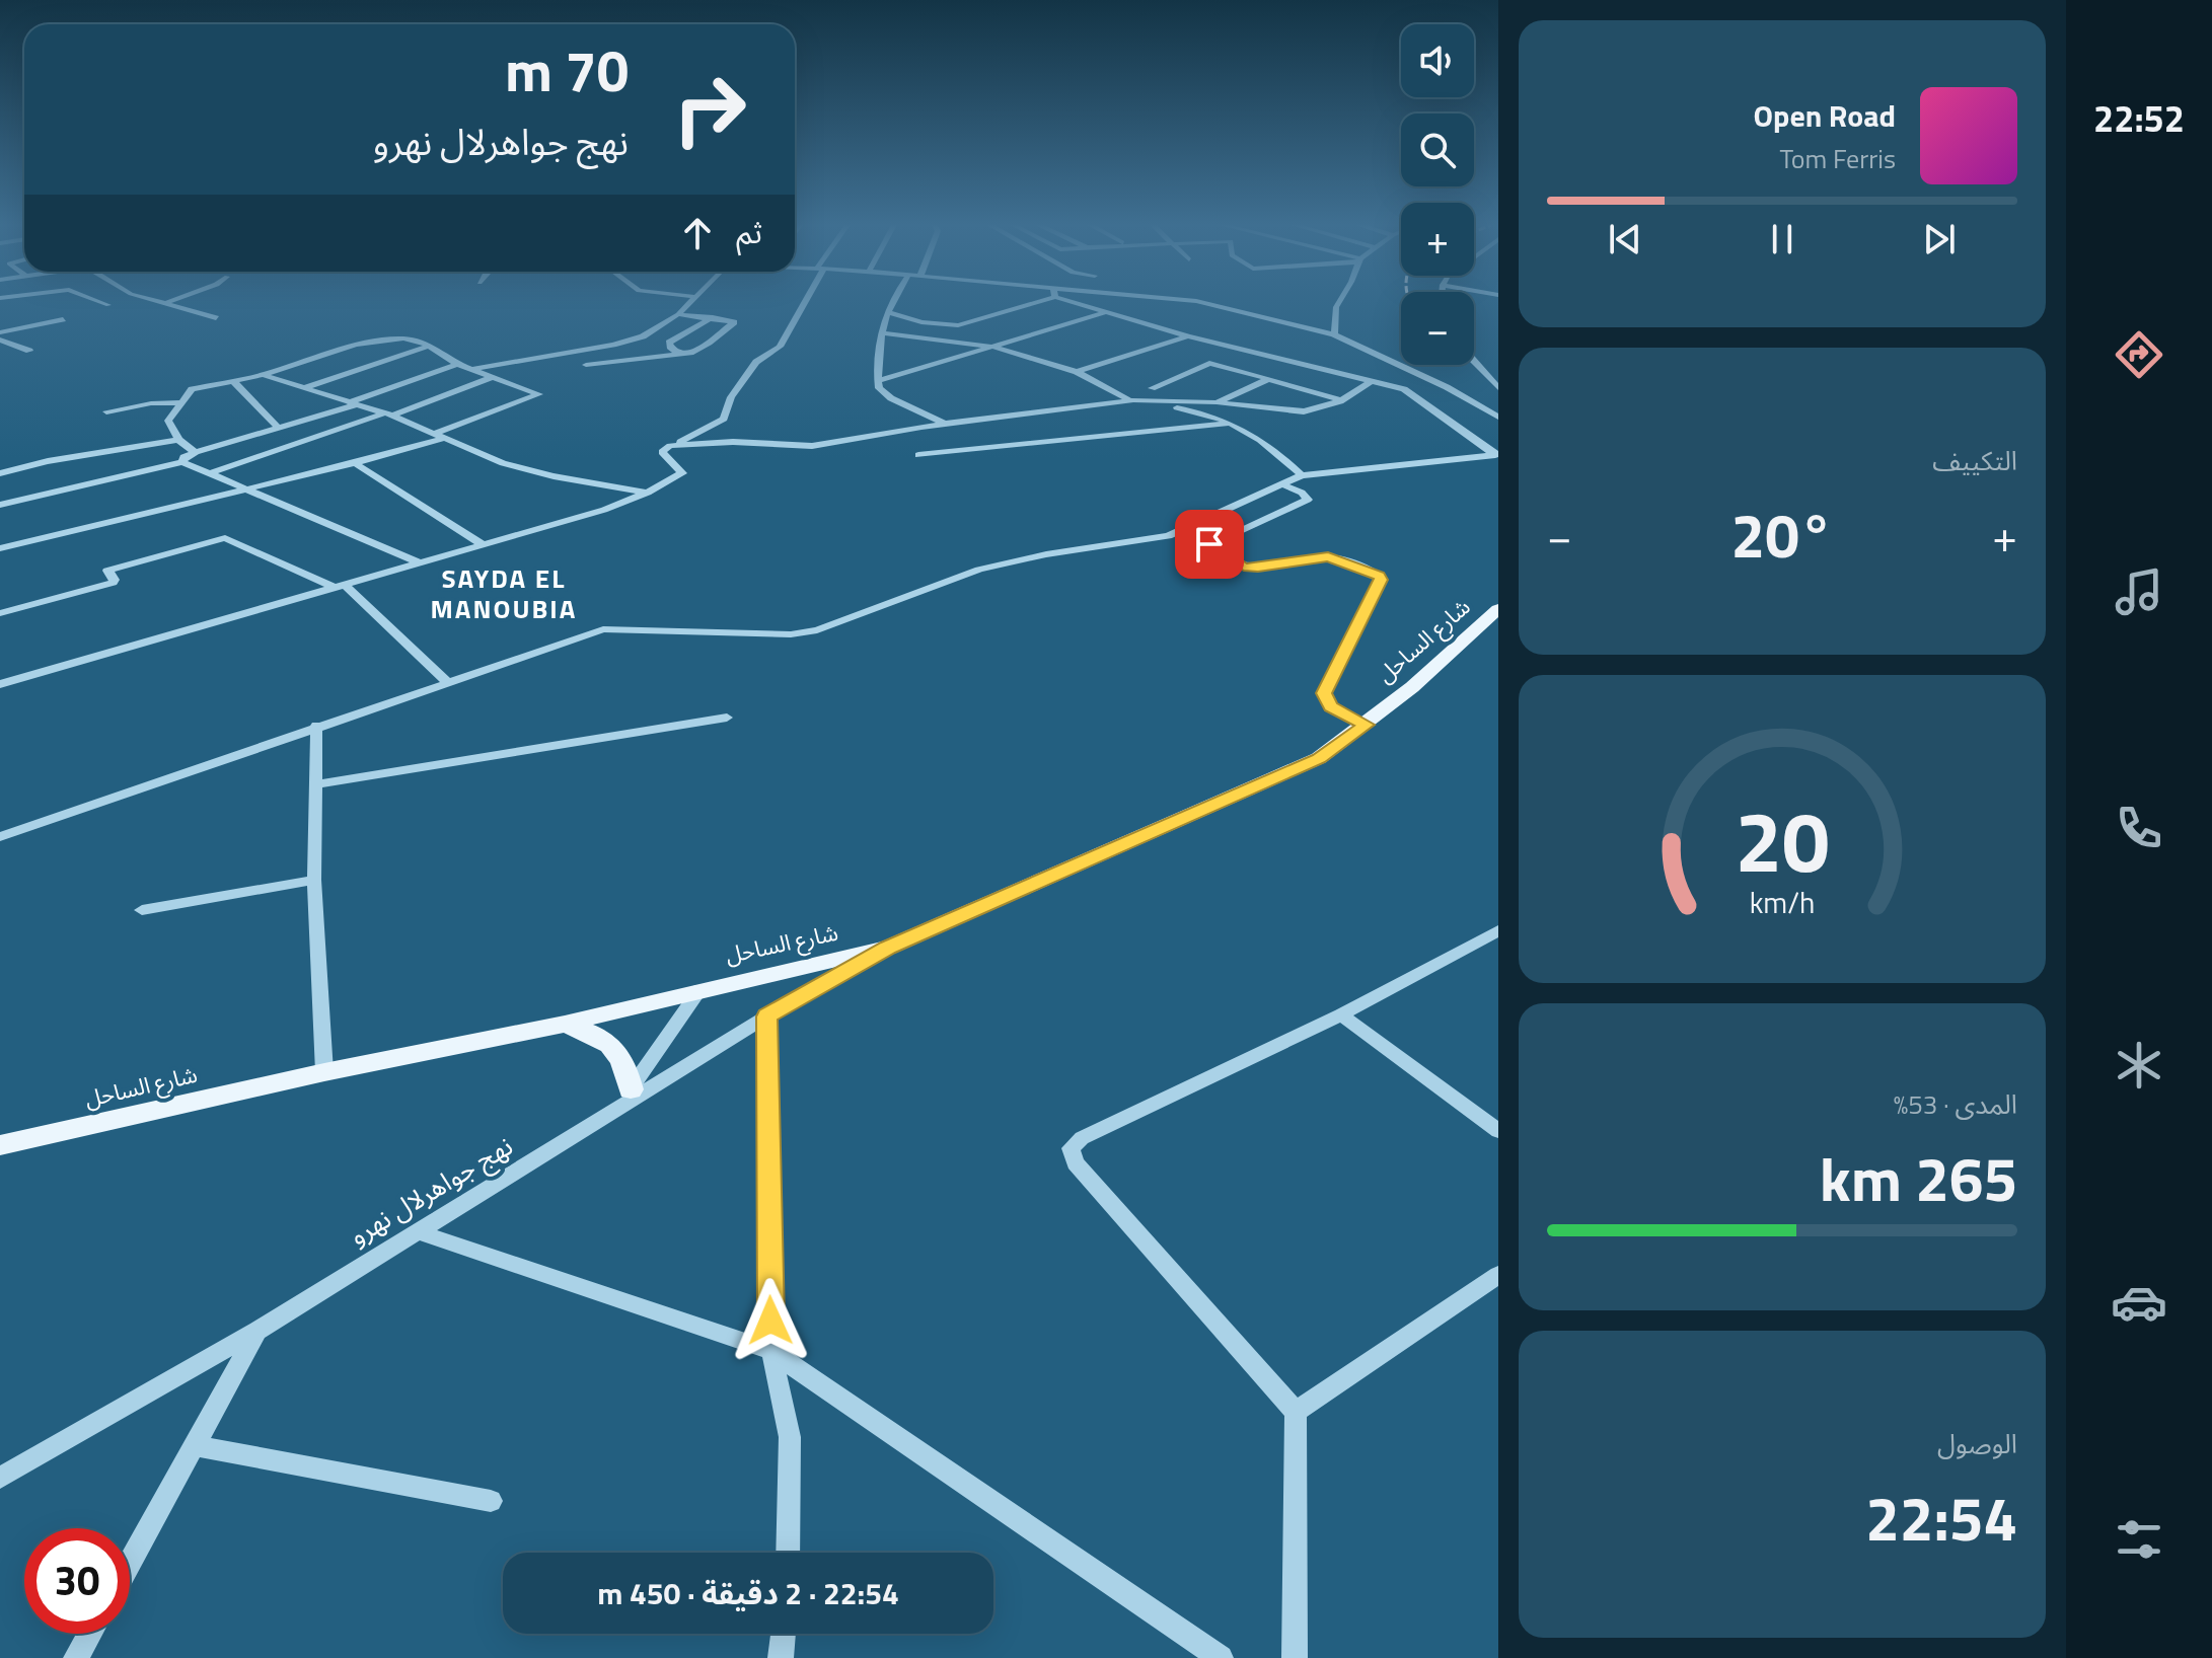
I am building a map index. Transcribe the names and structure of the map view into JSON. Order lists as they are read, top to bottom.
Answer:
{
  "streets": {
    "main road": ["شارع الساحل"],
    "street": ["نهج جواهرلال نهرو"]
  },
  "crossings": [
    ["شارع الساحل", "نهج جواهرلال نهرو"]
  ],
  "districts": ["SAYDA EL MANOUBIA"],
  "page": {
    "tabs": "22:52",
    "map_buttons": ["+", "−"],
    "turn": ["70 m", "نهج جواهرلال نهرو"],
    "song": ["Open Road", "Tom Ferris"],
    "then": "ثم",
    "tile": [
      "التكييف",
      ["المدى · 53%", "265 km"],
      ["الوصول", "22:54"]
    ],
    "heat": ["−", "20°", "+"],
    "limit": "30",
    "trip": "22:54 · 2 دقيقة · 450 m",
    "gauge": ["20", "km/h"]
  }
}
